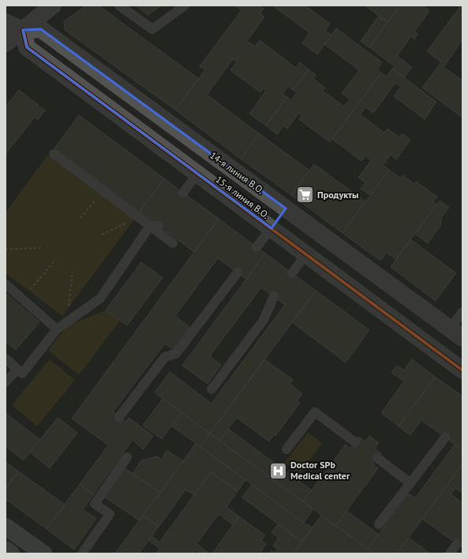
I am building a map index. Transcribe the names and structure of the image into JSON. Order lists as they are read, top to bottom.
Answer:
{
  "streets": {
    "street": ["14-я линия В.О.", "15-я линия В.О."]
  },
  "crossings": [
    ["14-я линия В.О.", "15-я линия В.О."]
  ],
  "places": {
    "supermarket": ["Продукты"],
    "hospital": ["Doctor SPb Medical center"]
  }
}
